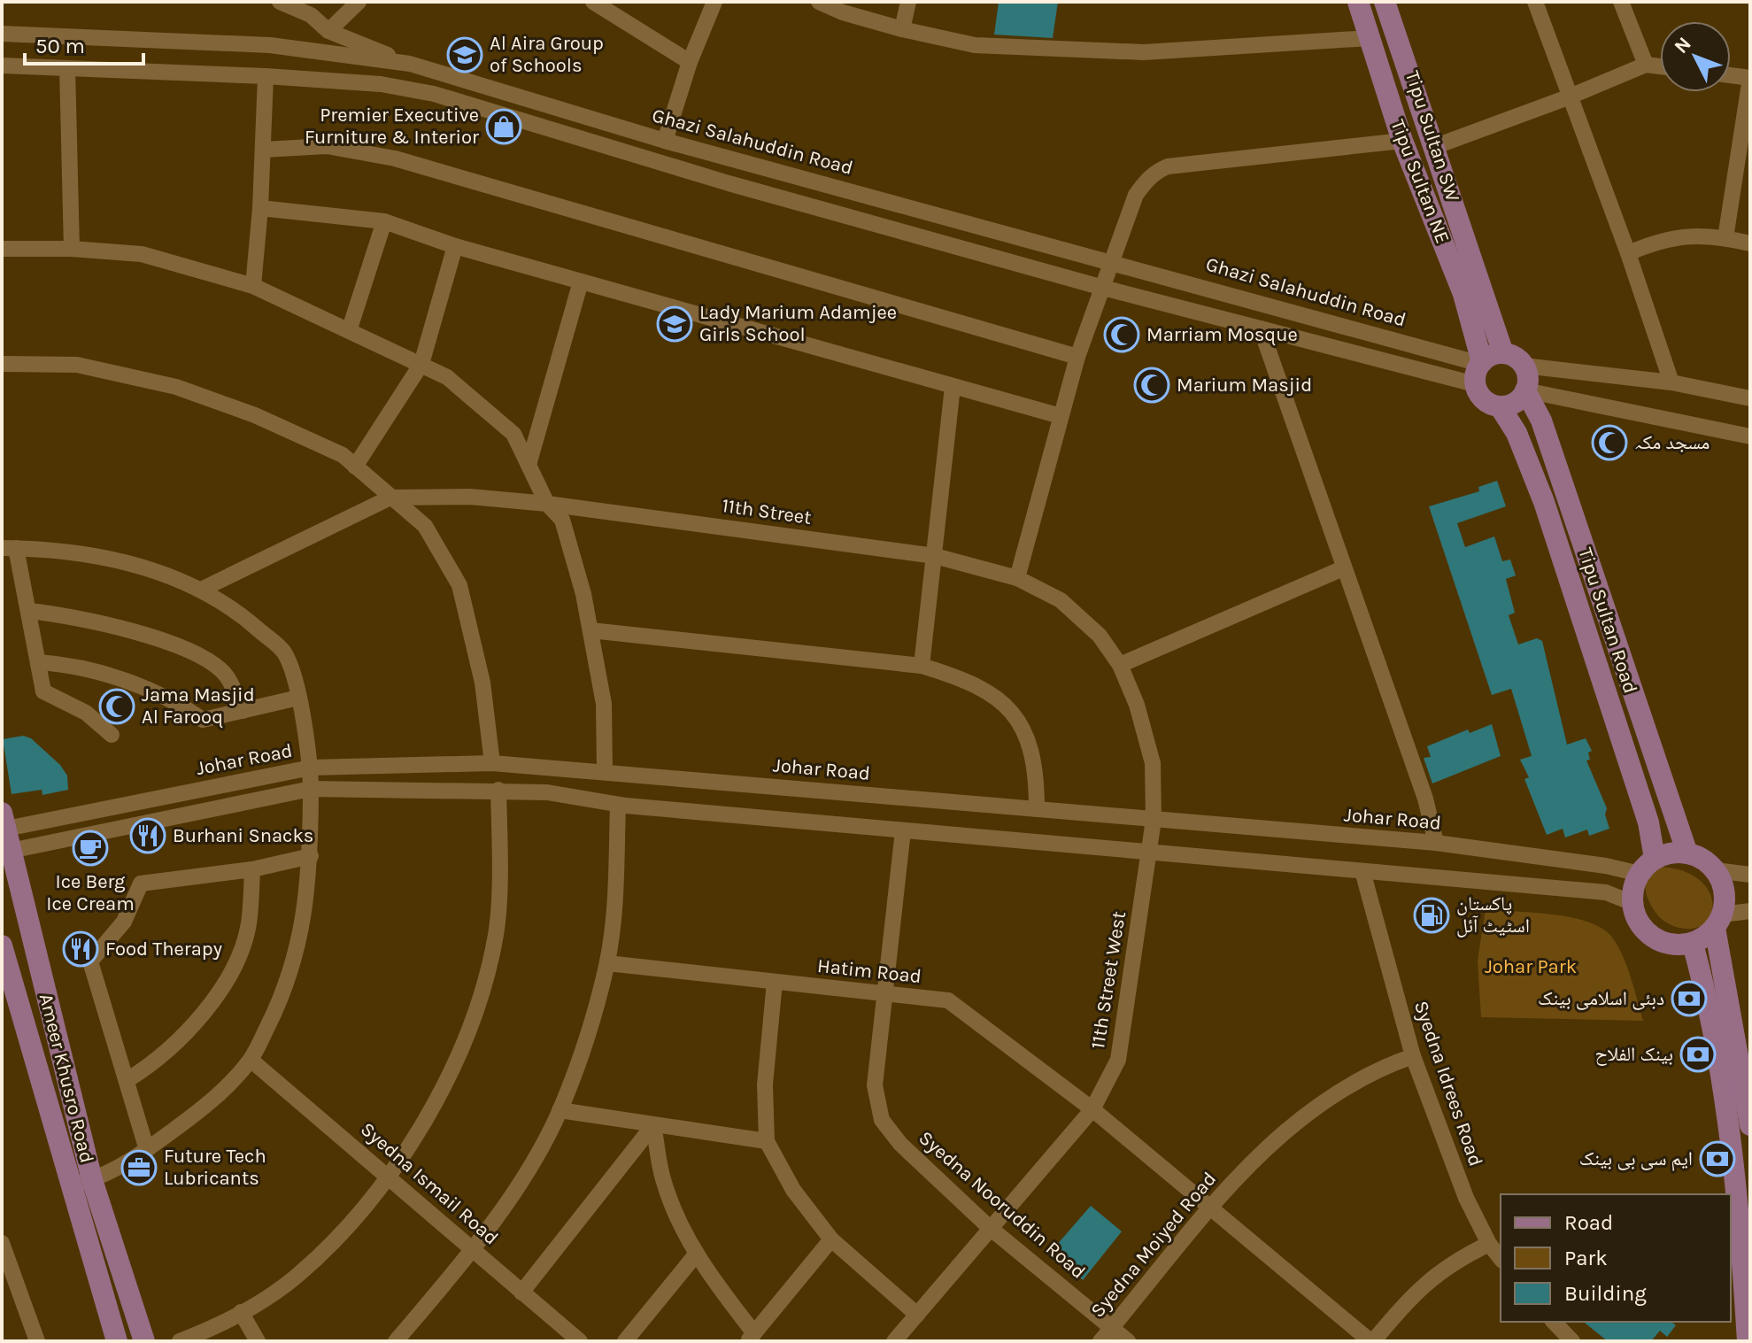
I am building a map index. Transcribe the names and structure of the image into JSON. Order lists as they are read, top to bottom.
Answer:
{
  "streets": {
    "main road": [
      "Tipu Sultan SW",
      "Tipu Sultan NE",
      "Tipu Sultan Road",
      "Ameer Khusro Road"
    ],
    "street": [
      "Ghazi Salahuddin Road",
      "11th Street",
      "Johar Road",
      "Hatim Road",
      "11th Street West",
      "Syedna Idrees Road",
      "Syedna Ismail Road",
      "Syedna Nooruddin Road",
      "Syedna Moiyed Road"
    ]
  },
  "crossings": [
    ["Tipu Sultan SW", "Ghazi Salahuddin Road"],
    ["Tipu Sultan SW", "Tipu Sultan NE"],
    ["Tipu Sultan SW", "Tipu Sultan Road"],
    ["Ghazi Salahuddin Road", "Tipu Sultan NE"],
    ["Ghazi Salahuddin Road", "Tipu Sultan Road"],
    ["Tipu Sultan NE", "Tipu Sultan Road"],
    ["11th Street", "Johar Road"],
    ["11th Street", "11th Street West"],
    ["Tipu Sultan Road", "Johar Road"],
    ["Johar Road", "Ameer Khusro Road"],
    ["Hatim Road", "11th Street West"],
    ["Hatim Road", "Syedna Nooruddin Road"],
    ["Hatim Road", "Syedna Moiyed Road"],
    ["11th Street West", "Syedna Nooruddin Road"],
    ["Syedna Idrees Road", "Syedna Moiyed Road"],
    ["Syedna Nooruddin Road", "Syedna Moiyed Road"]
  ],
  "parks": ["Johar Park"],
  "places": {
    "school or university": ["Al Aira Group of Schools", "Lady Marium Adamjee Girls School"],
    "shop": ["Premier Executive Furniture & Interior"],
    "mosque": [
      "Marriam Mosque",
      "Marium Masjid",
      "مسجد مکہ",
      "Jama Masjid Al Farooq"
    ],
    "restaurant": ["Burhani Snacks", "Food Therapy"],
    "cafe": ["Ice Berg Ice Cream"],
    "fuel station": ["پاکستان اسٹیٹ آئل"],
    "bank": ["دبئی اسلامی بینک", "بینک الفلاح", "ایم سی بی بینک"],
    "office": ["Future Tech Lubricants"]
  },
  "legend": ["Road", "Park", "Building"],
  "scale_bar": "50 m",
  "north": "top left"
}
